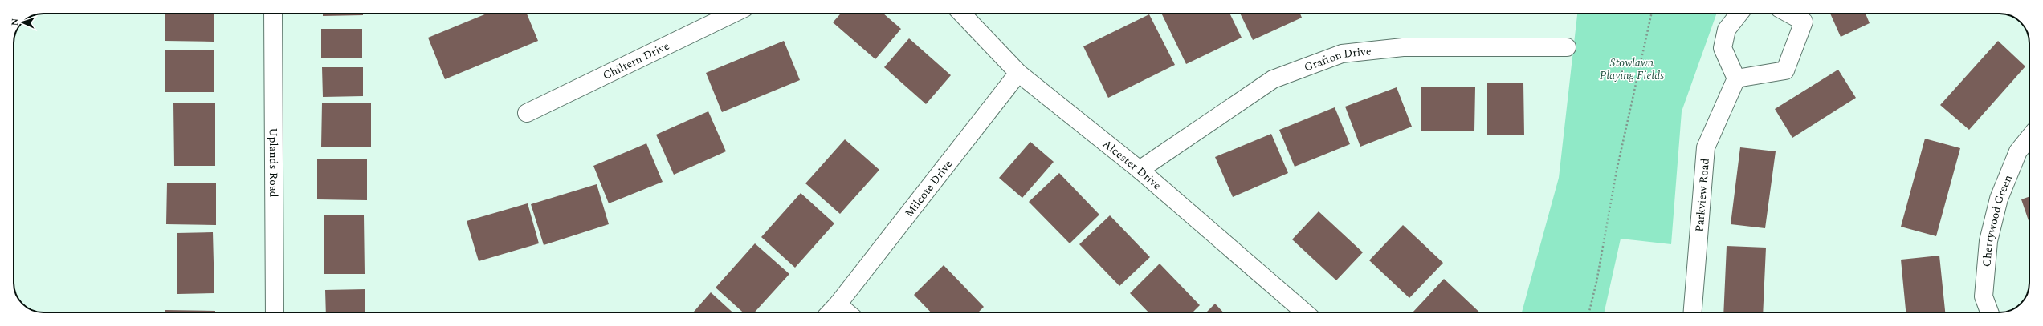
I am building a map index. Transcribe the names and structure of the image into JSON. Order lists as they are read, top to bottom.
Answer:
{
  "streets": {
    "street": [
      "Grafton Drive",
      "Chiltern Drive",
      "Uplands Road",
      "Alcester Drive",
      "Milcote Drive",
      "Parkview Road",
      "Cherrywood Green"
    ]
  },
  "crossings": [
    ["Grafton Drive", "Alcester Drive"],
    ["Alcester Drive", "Milcote Drive"]
  ],
  "parks": ["Stowlawn Playing Fields"],
  "north": "left"
}
